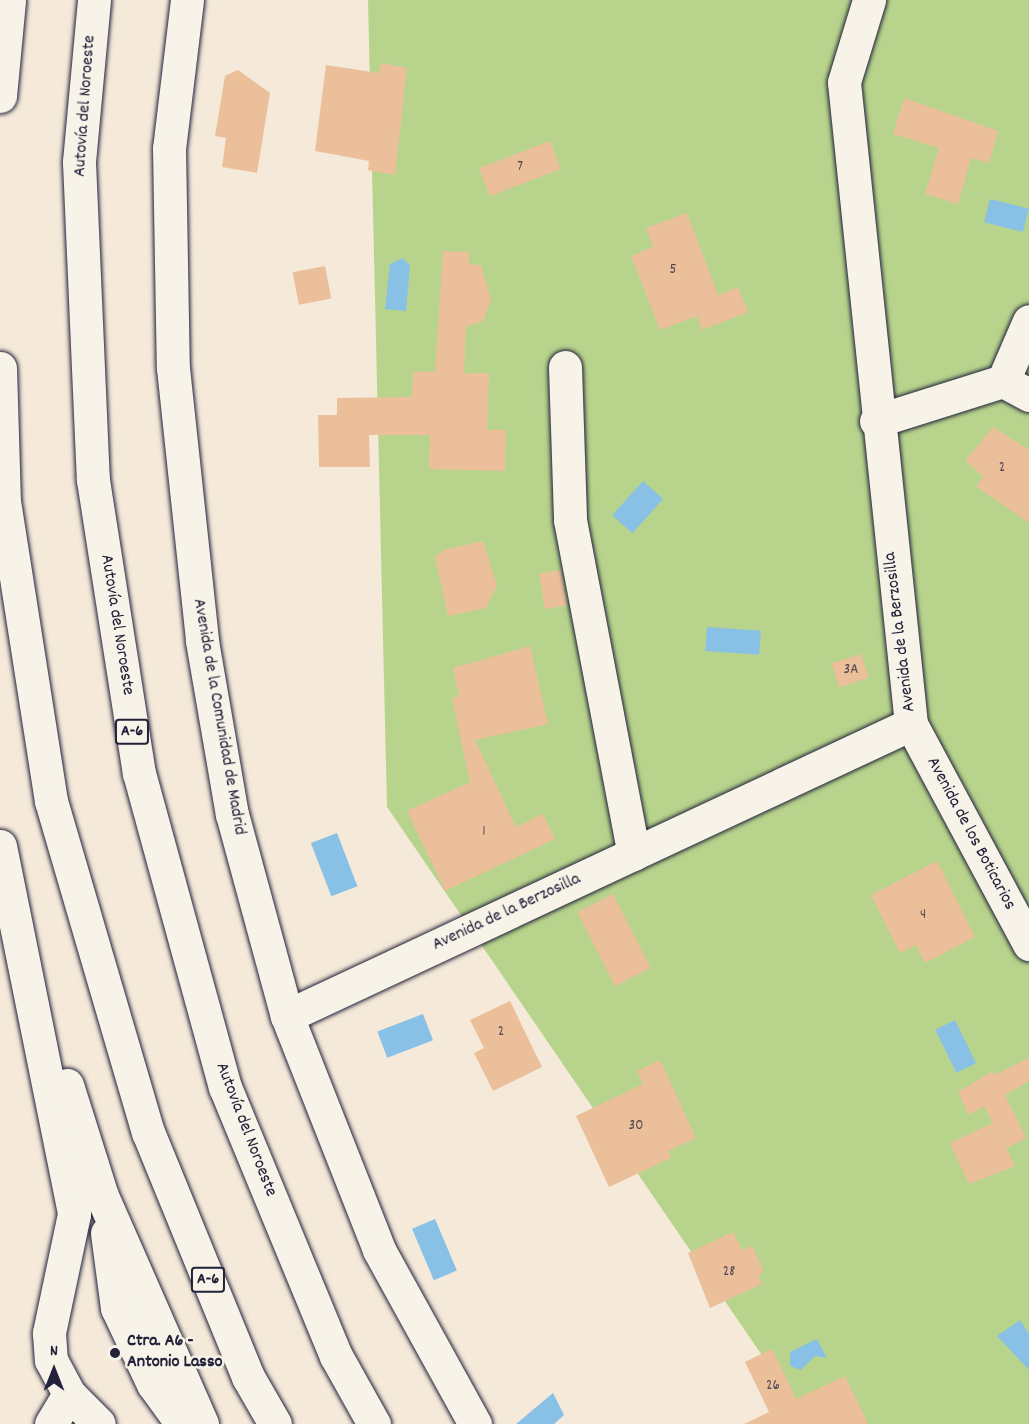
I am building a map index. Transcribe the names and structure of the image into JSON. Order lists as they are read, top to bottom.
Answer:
{
  "streets": {
    "main road": [
      "Autovía del Noroeste",
      "Avenida de la Berzosilla",
      "Avenida de la Comunidad de Madrid",
      "A-6",
      "Avenida de los Boticarios"
    ]
  },
  "crossings": [
    ["Avenida de la Berzosilla", "Avenida de la Comunidad de Madrid"],
    ["Avenida de la Berzosilla", "Avenida de los Boticarios"]
  ],
  "places": ["Ctra. A6 - Antonio Lasso"],
  "house_numbers": [
    "7",
    "5",
    "2",
    "3A",
    "1",
    "4",
    "2",
    "30",
    "28",
    "26"
  ],
  "north": "top"
}
